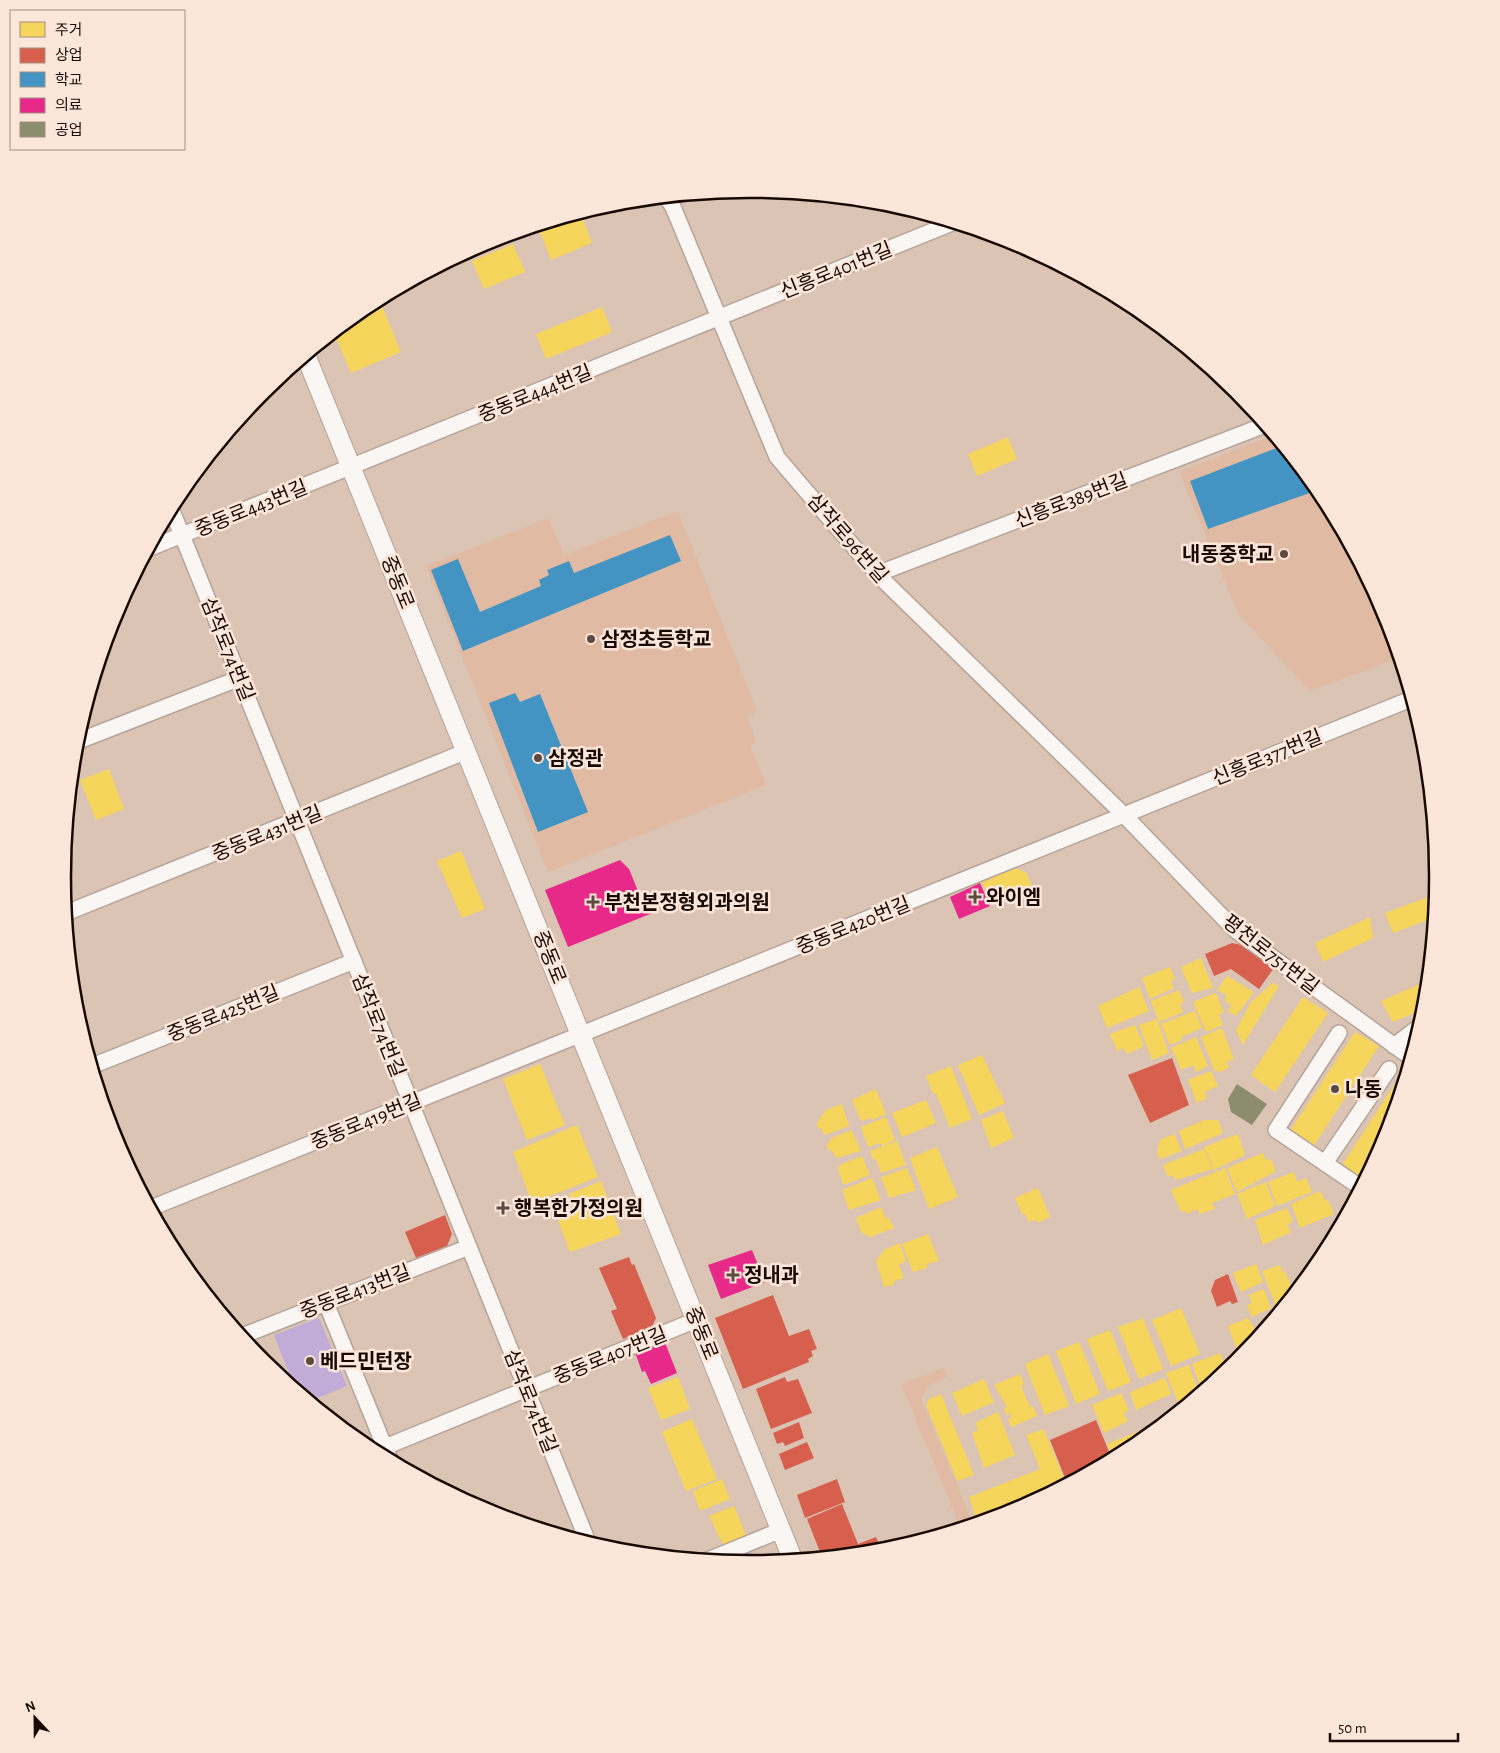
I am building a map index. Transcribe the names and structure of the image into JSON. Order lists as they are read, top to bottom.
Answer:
{
  "streets": {
    "street": [
      "신흥로401번길",
      "중동로444번길",
      "신흥로389번길",
      "중동로443번길",
      "삼작로96번길",
      "중동로",
      "삼작로74번길",
      "신흥로377번길",
      "중동로431번길",
      "중동로420번길",
      "평천로751번길",
      "중동로425번길",
      "중동로419번길",
      "중동로413번길",
      "중동로407번길"
    ]
  },
  "crossings": [
    ["신흥로401번길", "중동로444번길"],
    ["신흥로401번길", "삼작로96번길"],
    ["중동로444번길", "중동로443번길"],
    ["중동로444번길", "삼작로96번길"],
    ["중동로444번길", "중동로"],
    ["신흥로389번길", "삼작로96번길"],
    ["중동로443번길", "중동로"],
    ["중동로443번길", "삼작로74번길"],
    ["삼작로96번길", "신흥로377번길"],
    ["삼작로96번길", "중동로420번길"],
    ["삼작로96번길", "평천로751번길"],
    ["중동로", "중동로431번길"],
    ["중동로", "중동로420번길"],
    ["중동로", "중동로419번길"],
    ["중동로", "중동로407번길"],
    ["삼작로74번길", "중동로431번길"],
    ["삼작로74번길", "중동로425번길"],
    ["삼작로74번길", "중동로419번길"],
    ["삼작로74번길", "중동로413번길"],
    ["삼작로74번길", "중동로407번길"],
    ["신흥로377번길", "중동로420번길"],
    ["신흥로377번길", "평천로751번길"],
    ["중동로420번길", "평천로751번길"],
    ["중동로420번길", "중동로419번길"]
  ],
  "places": {
    "other": [
      "내동중학교",
      "삼정초등학교",
      "삼정관",
      "나동",
      "베드민턴장"
    ],
    "health": [
      "와이엠",
      "부천본정형외과의원",
      "행복한가정의원",
      "정내과"
    ]
  },
  "legend": [
    "주거",
    "상업",
    "학교",
    "의료",
    "공업"
  ],
  "scale_bar": "50 m",
  "north": "top"
}
